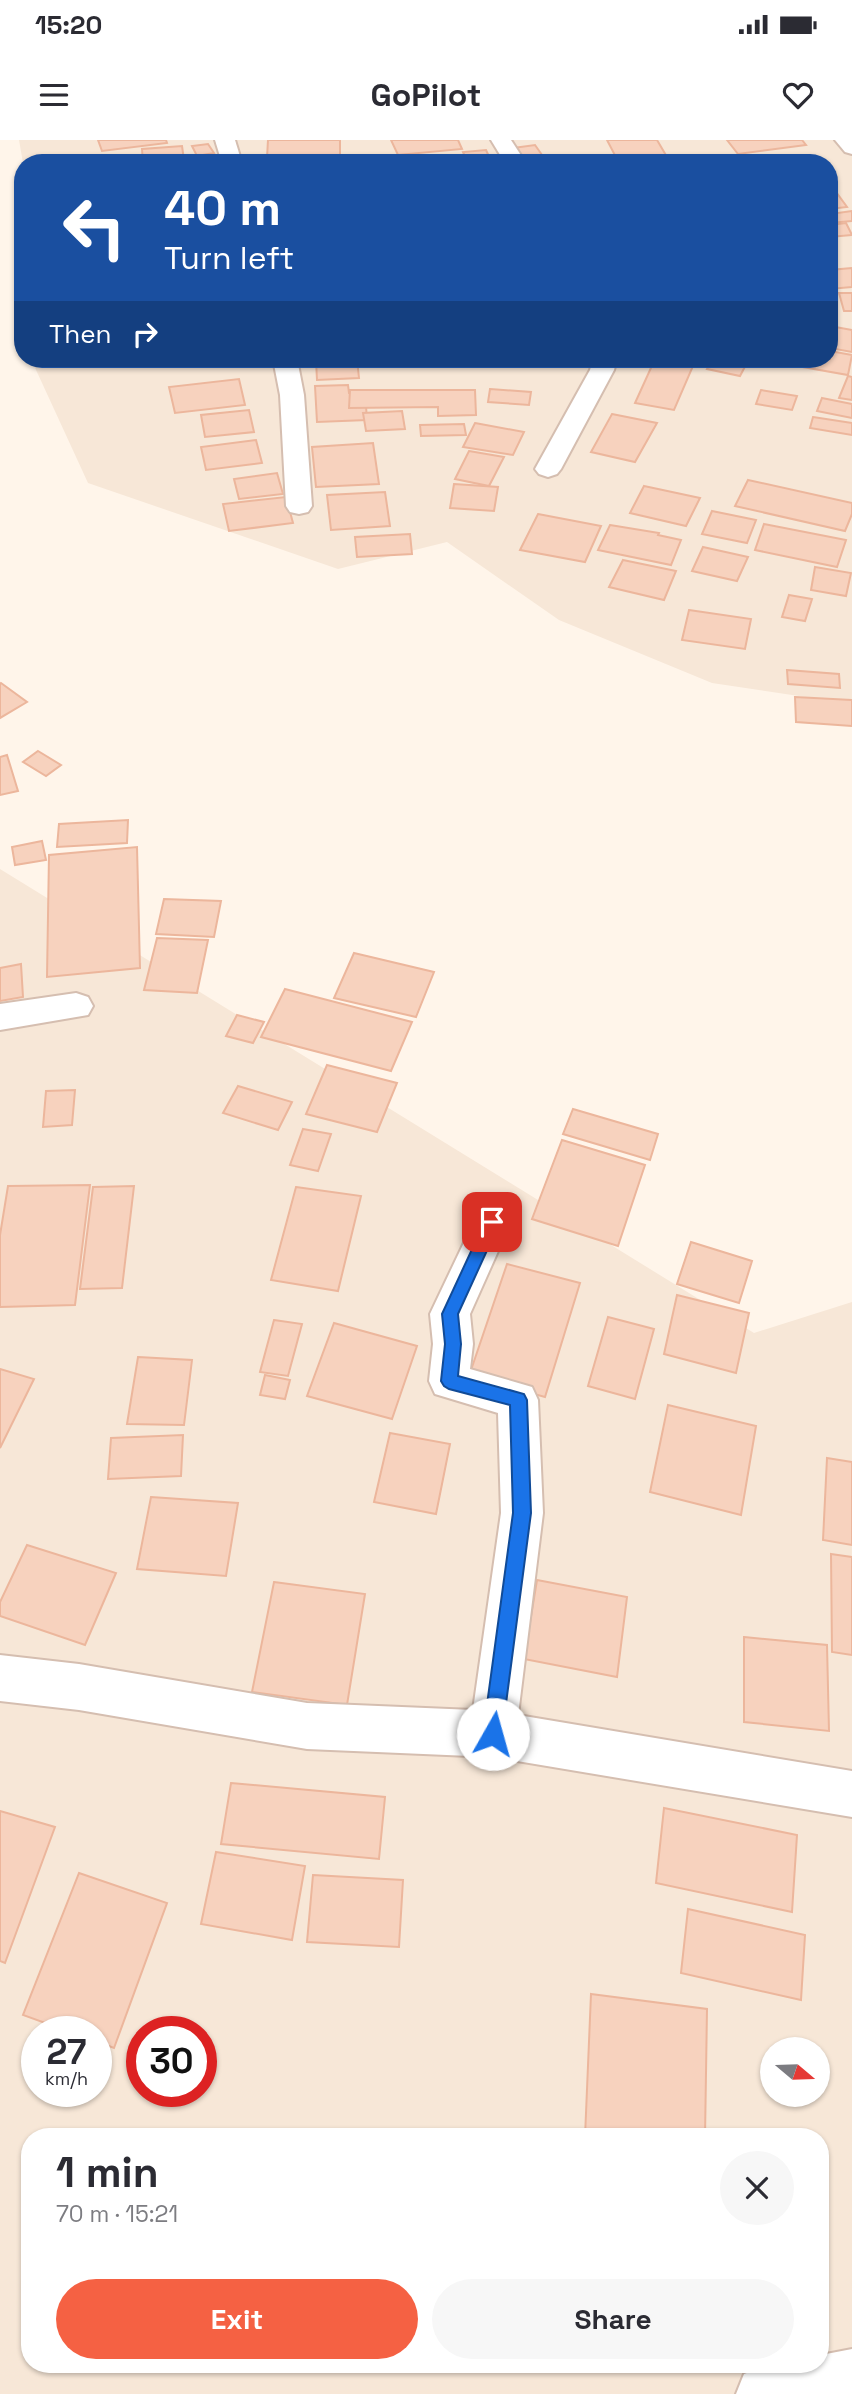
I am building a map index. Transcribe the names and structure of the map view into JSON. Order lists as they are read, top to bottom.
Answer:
{
  "north": "right",
  "page": {
    "status": "15:20",
    "header": "GoPilot",
    "turn": ["40 m", "Turn left"],
    "then": "Then",
    "speed": "27 km/h",
    "limit": "30",
    "heading": ["1 min", "70 m · 15:21"],
    "buttons": ["Exit", "Share"]
  }
}
